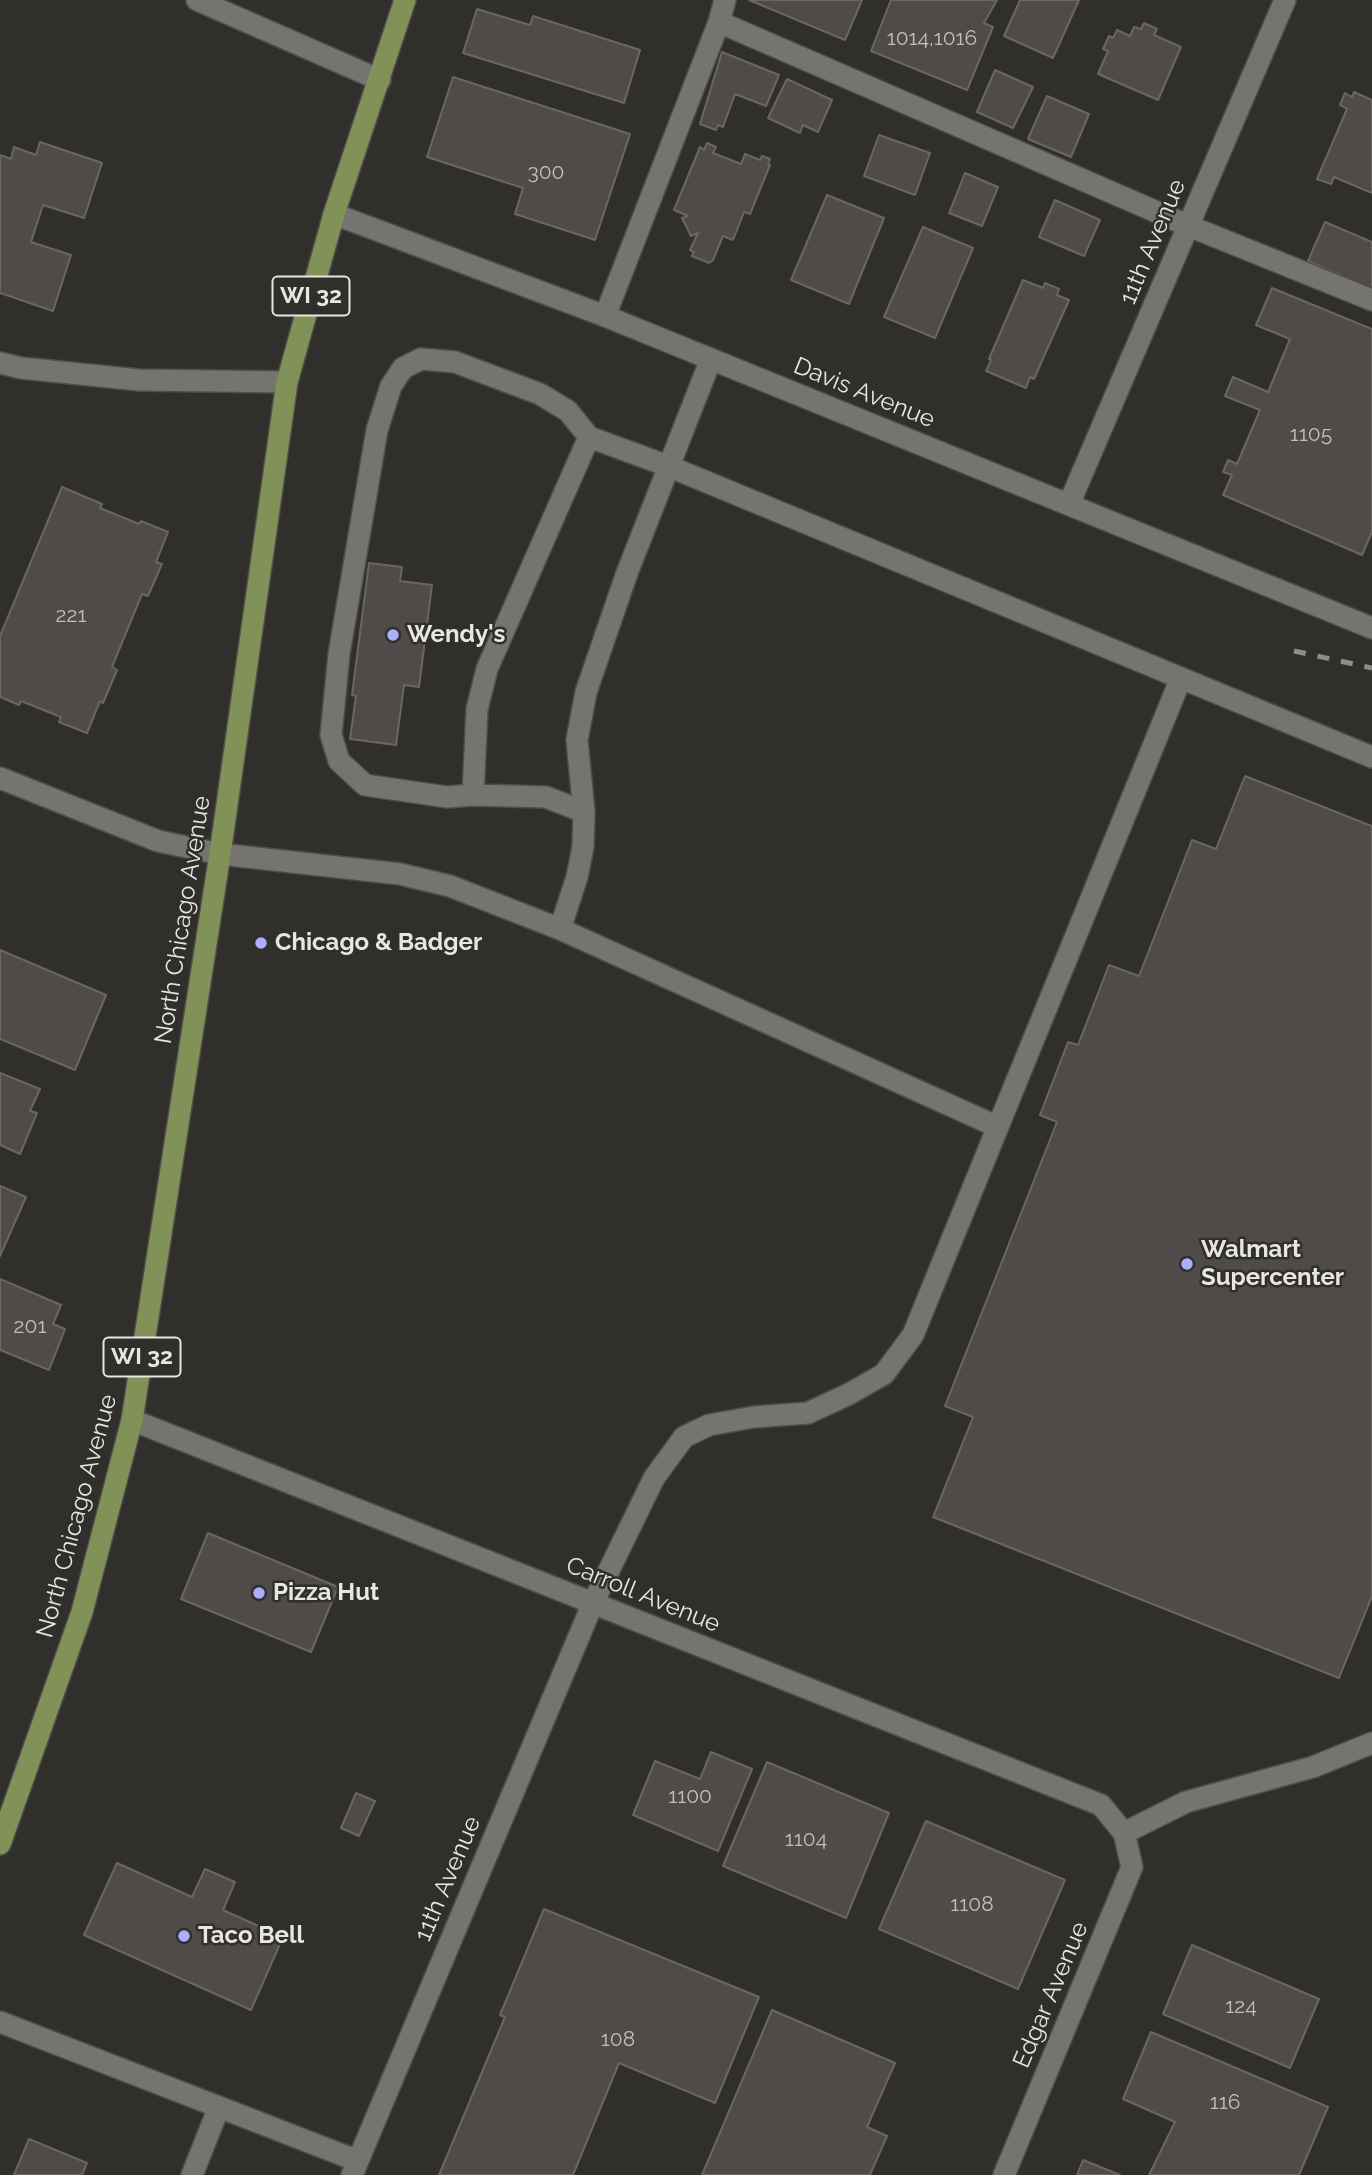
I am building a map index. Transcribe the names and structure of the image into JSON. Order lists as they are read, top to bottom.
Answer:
{
  "streets": {
    "main road": ["WI 32", "North Chicago Avenue"],
    "street": [
      "11th Avenue",
      "Davis Avenue",
      "Carroll Avenue",
      "Edgar Avenue"
    ]
  },
  "crossings": [
    ["11th Avenue", "Davis Avenue"],
    ["11th Avenue", "Carroll Avenue"],
    ["Davis Avenue", "North Chicago Avenue"],
    ["North Chicago Avenue", "Carroll Avenue"],
    ["Carroll Avenue", "Edgar Avenue"]
  ],
  "places": [
    "Wendy's",
    "Chicago & Badger",
    "Walmart Supercenter",
    "Pizza Hut",
    "Taco Bell"
  ],
  "house_numbers": [
    "1014,1016",
    "300",
    "1105",
    "221",
    "201",
    "1100",
    "1104",
    "1108",
    "124",
    "108",
    "116"
  ]
}
